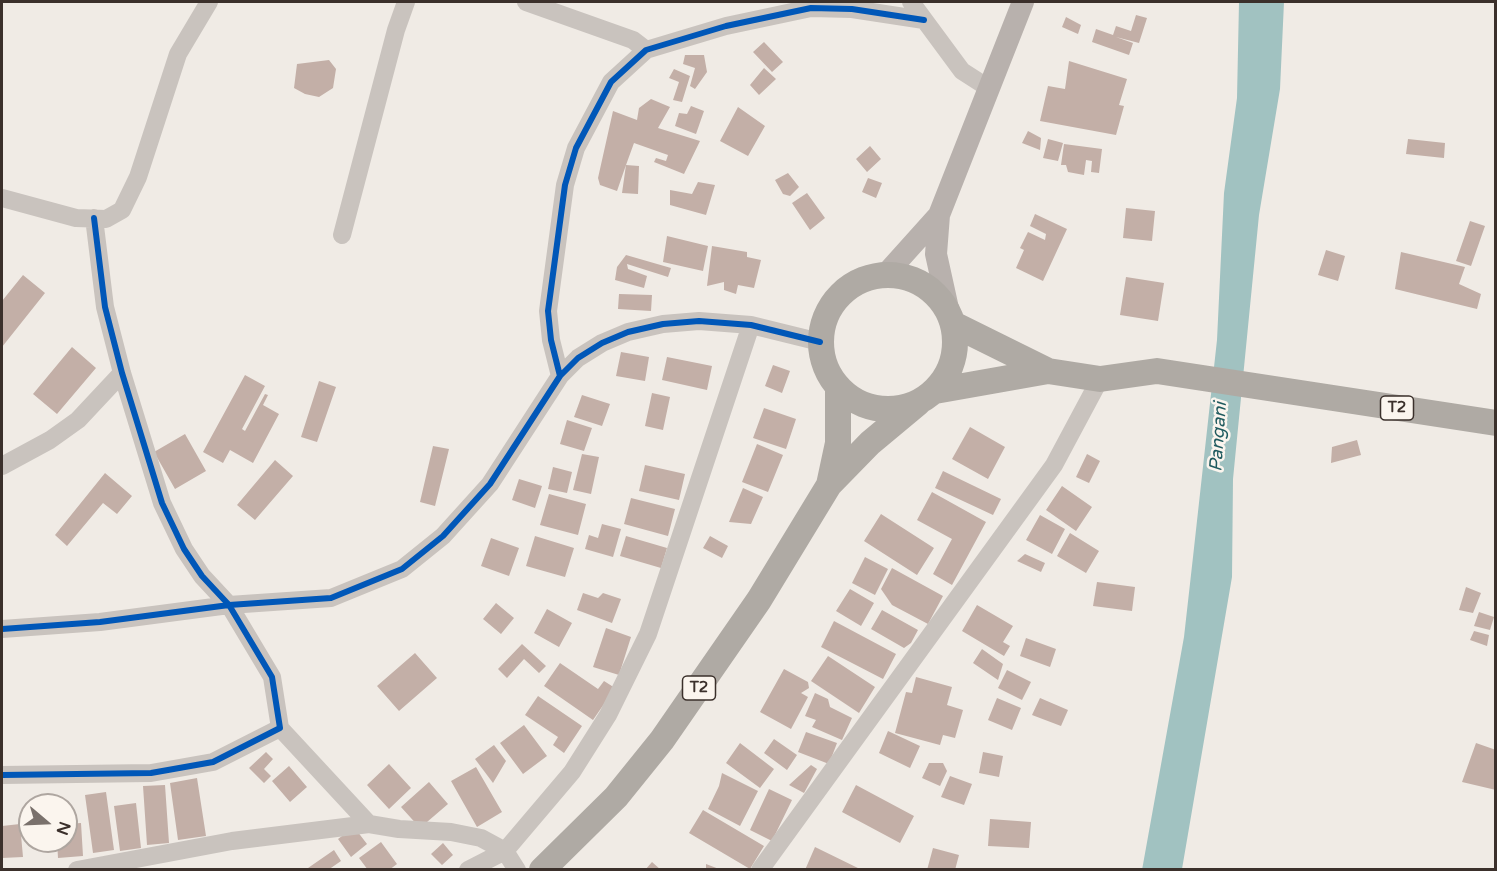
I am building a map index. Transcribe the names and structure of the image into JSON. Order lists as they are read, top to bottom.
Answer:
{
  "streets": {
    "highway": ["T2"]
  },
  "water": ["Pangani"],
  "north": "right"
}
